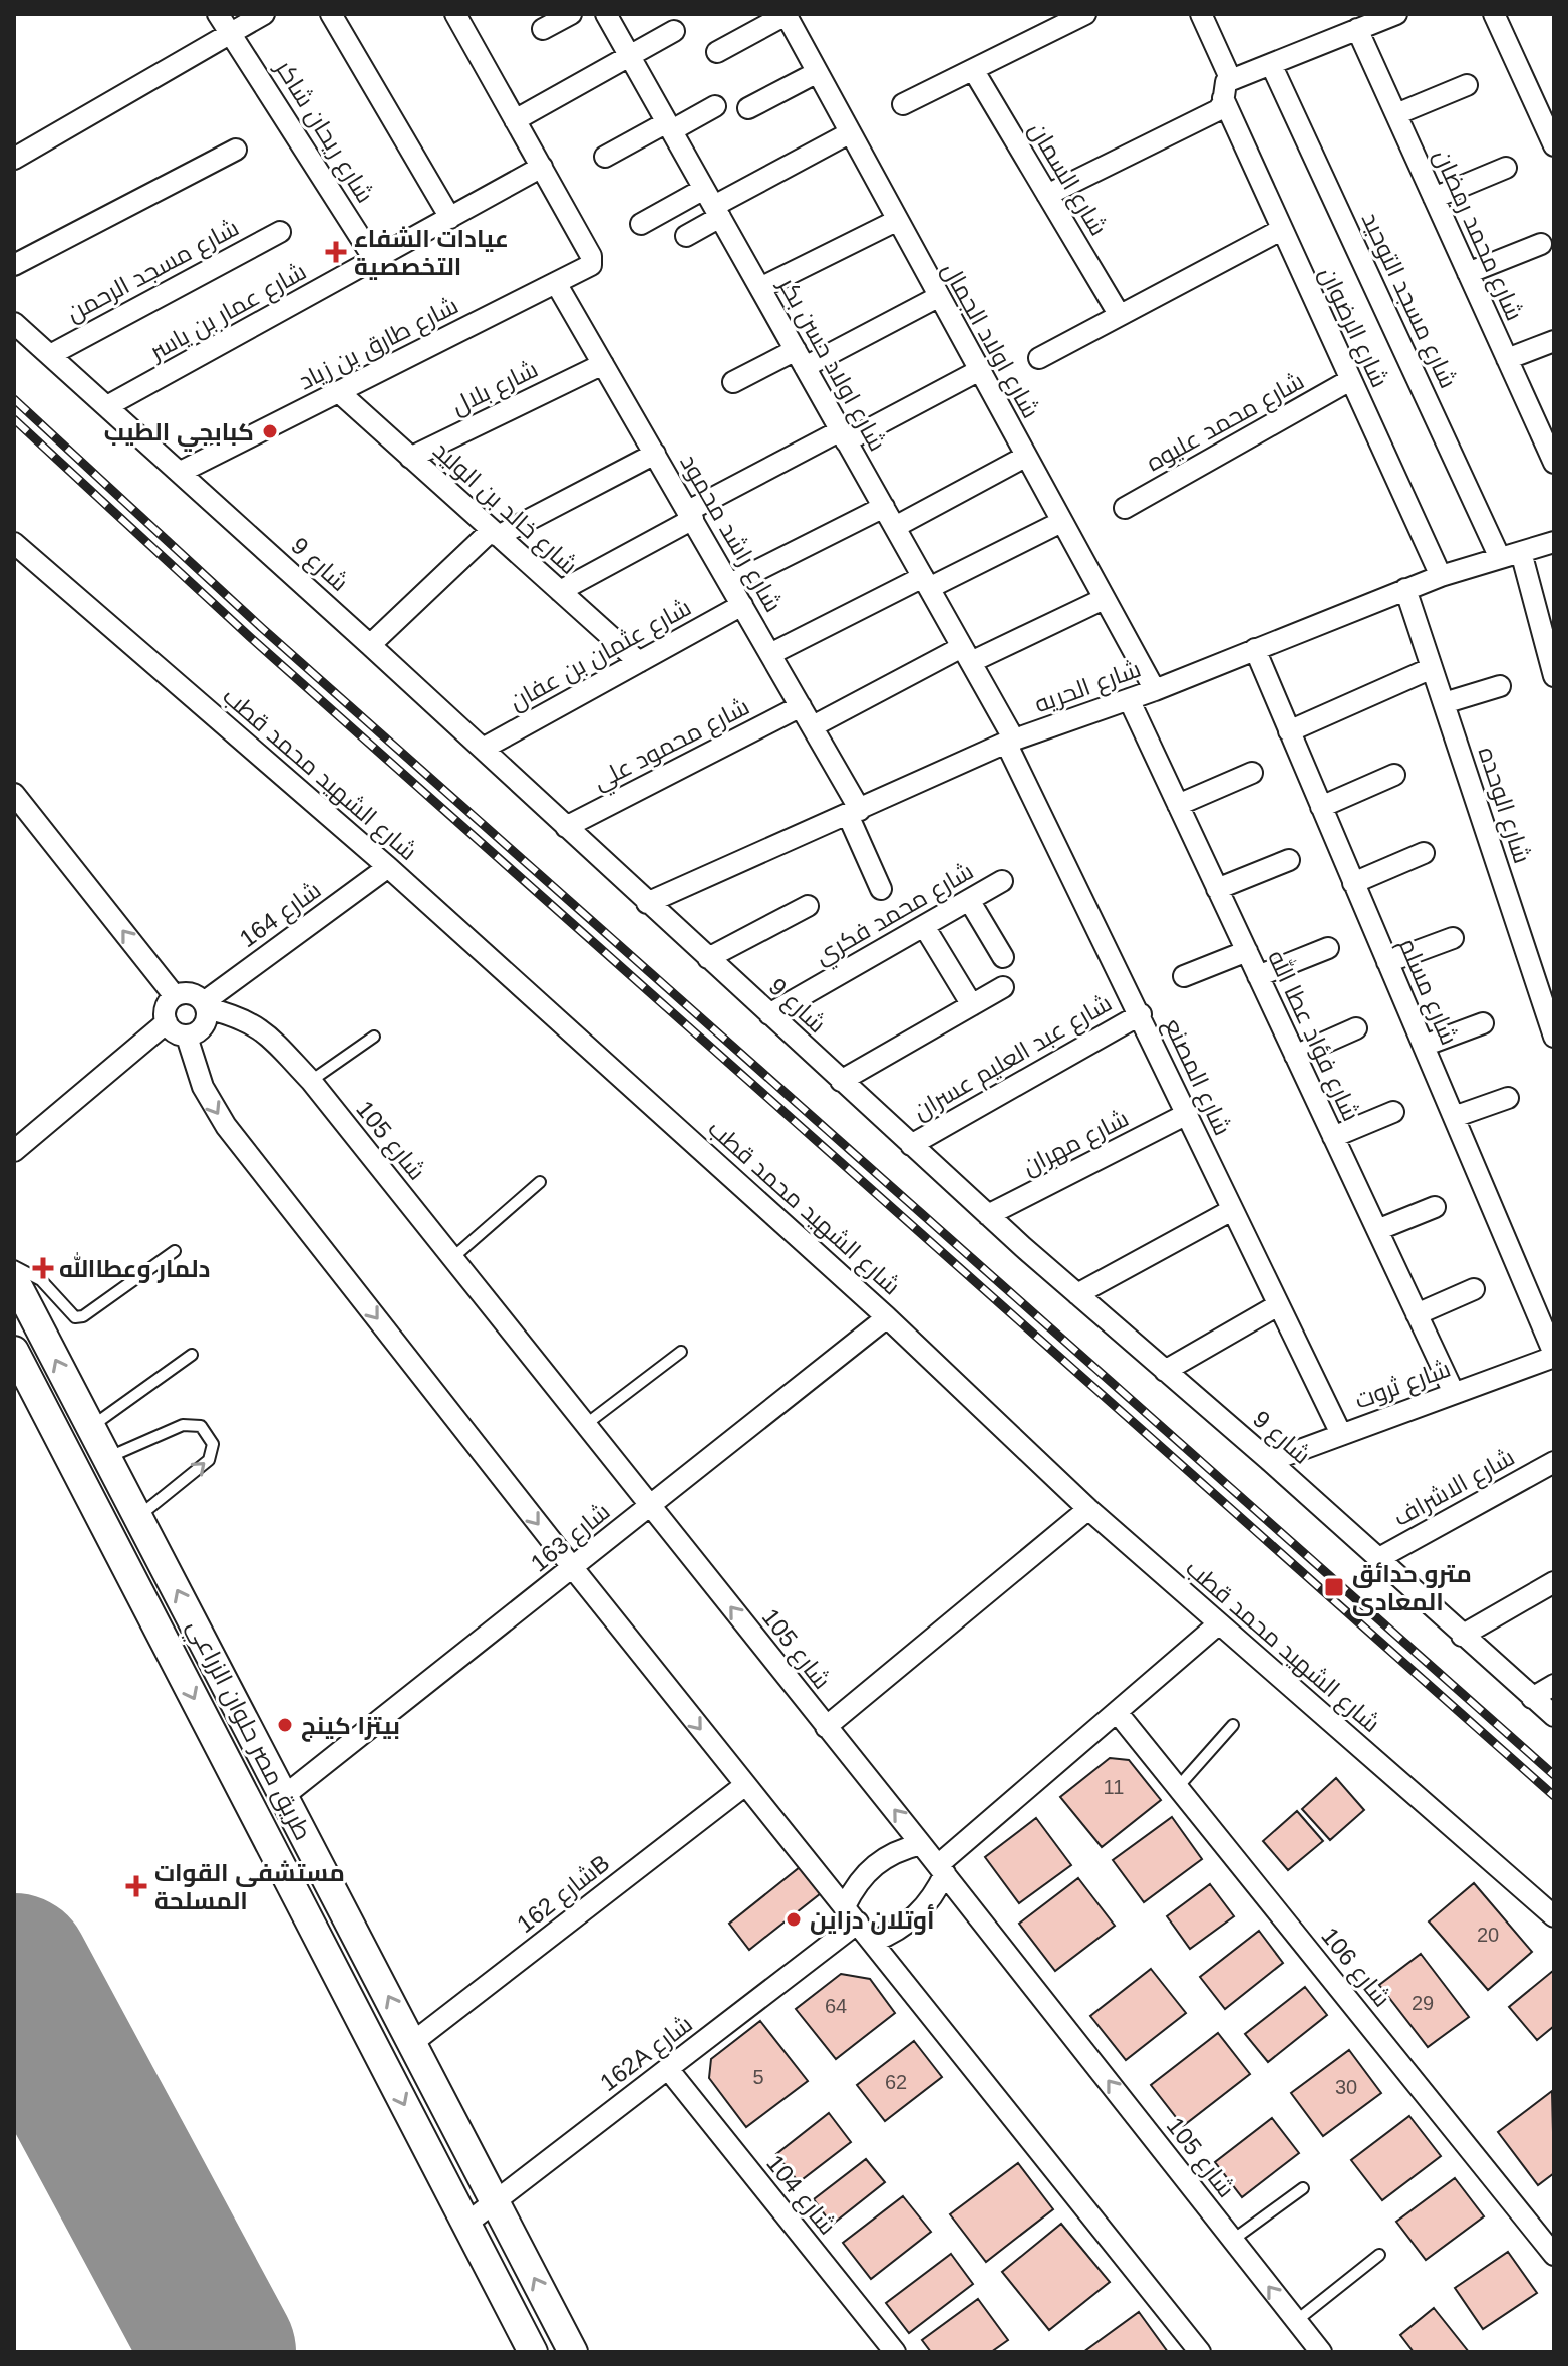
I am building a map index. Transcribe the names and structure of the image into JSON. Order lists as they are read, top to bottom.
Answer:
{
  "streets": {
    "main road": ["طريق مصر حلوان الزراعي"],
    "street": [
      "شارع ريحان شاكر",
      "شارع السمان",
      "شارع محمد رمضان",
      "شارع مسجد الرحمن",
      "شارع مسجد التوحيد",
      "شارع عمار بن ياسر",
      "شارع الرضوان",
      "شارع اولاد الجمال",
      "شارع طارق بن زياد",
      "شارع اولاد حسن بكر",
      "شارع بلال",
      "شارع محمد عليوه",
      "شارع خالد بن الوليد",
      "شارع راشد محمود",
      "شارع 9",
      "شارع عثمان بن عفان",
      "شارع الحريه",
      "شارع محمود علي",
      "شارع الشهيد محمد قطب",
      "شارع الوحده",
      "شارع محمد فكري",
      "شارع 164",
      "شارع مسلم",
      "شارع فؤاد عطا الله",
      "شارع عبد العليم عسران",
      "شارع المصنع",
      "شارع 105",
      "شارع مهران",
      "شارع ثروت",
      "شارع الاشراف",
      "شارع 163",
      "شارع 162B",
      "شارع 106",
      "162A شارع",
      "شارع 104"
    ]
  },
  "crossings": [
    ["شارع ريحان شاكر", "شارع عمار بن ياسر"],
    ["شارع مسجد الرحمن", "شارع 9"],
    ["شارع مسجد التوحيد", "شارع الحريه"],
    ["شارع عمار بن ياسر", "شارع طارق بن زياد"],
    ["شارع عمار بن ياسر", "شارع 9"],
    ["شارع الرضوان", "شارع محمد عليوه"],
    ["شارع الرضوان", "شارع الحريه"],
    ["شارع اولاد الجمال", "شارع الحريه"],
    ["شارع طارق بن زياد", "شارع خالد بن الوليد"],
    ["شارع طارق بن زياد", "شارع راشد محمود"],
    ["شارع طارق بن زياد", "شارع 9"],
    ["شارع اولاد حسن بكر", "شارع الحريه"],
    ["شارع اولاد حسن بكر", "شارع المصنع"],
    ["شارع بلال", "شارع خالد بن الوليد"],
    ["شارع بلال", "شارع راشد محمود"],
    ["شارع خالد بن الوليد", "شارع عثمان بن عفان"],
    ["شارع راشد محمود", "شارع عثمان بن عفان"],
    ["شارع راشد محمود", "شارع الحريه"],
    ["شارع راشد محمود", "شارع محمود علي"],
    ["شارع 9", "شارع عثمان بن عفان"],
    ["شارع 9", "شارع الحريه"],
    ["شارع 9", "شارع محمود علي"],
    ["شارع 9", "شارع محمد فكري"],
    ["شارع 9", "شارع عبد العليم عسران"],
    ["شارع 9", "شارع مهران"],
    ["شارع 9", "شارع ثروت"],
    ["شارع 9", "شارع الاشراف"],
    ["شارع الحريه", "شارع الوحده"],
    ["شارع الحريه", "شارع مسلم"],
    ["شارع الحريه", "شارع فؤاد عطا الله"],
    ["شارع الحريه", "شارع المصنع"],
    ["شارع الشهيد محمد قطب", "شارع 164"],
    ["شارع الشهيد محمد قطب", "شارع 163"],
    ["شارع 164", "شارع 105"],
    ["شارع مسلم", "شارع ثروت"],
    ["شارع فؤاد عطا الله", "شارع ثروت"],
    ["شارع عبد العليم عسران", "شارع المصنع"],
    ["شارع المصنع", "شارع مهران"],
    ["شارع المصنع", "شارع ثروت"],
    ["شارع 105", "شارع 163"],
    ["شارع 163", "طريق مصر حلوان الزراعي"],
    ["طريق مصر حلوان الزراعي", "شارع 162B"],
    ["طريق مصر حلوان الزراعي", "162A شارع"],
    ["162A شارع", "شارع 104"]
  ],
  "places": {
    "health": ["عيادات الشفاء التخصصية", "دلمار وعطاالله", "مستشفى القوات المسلحة"],
    "other": ["كبابجي الطيب", "بيتزا كينج", "أوتلان دزاين"],
    "transit": ["مترو حدائق المعادى"]
  },
  "house_numbers": [
    "11",
    "20",
    "29",
    "64",
    "5",
    "62",
    "30"
  ]
}
